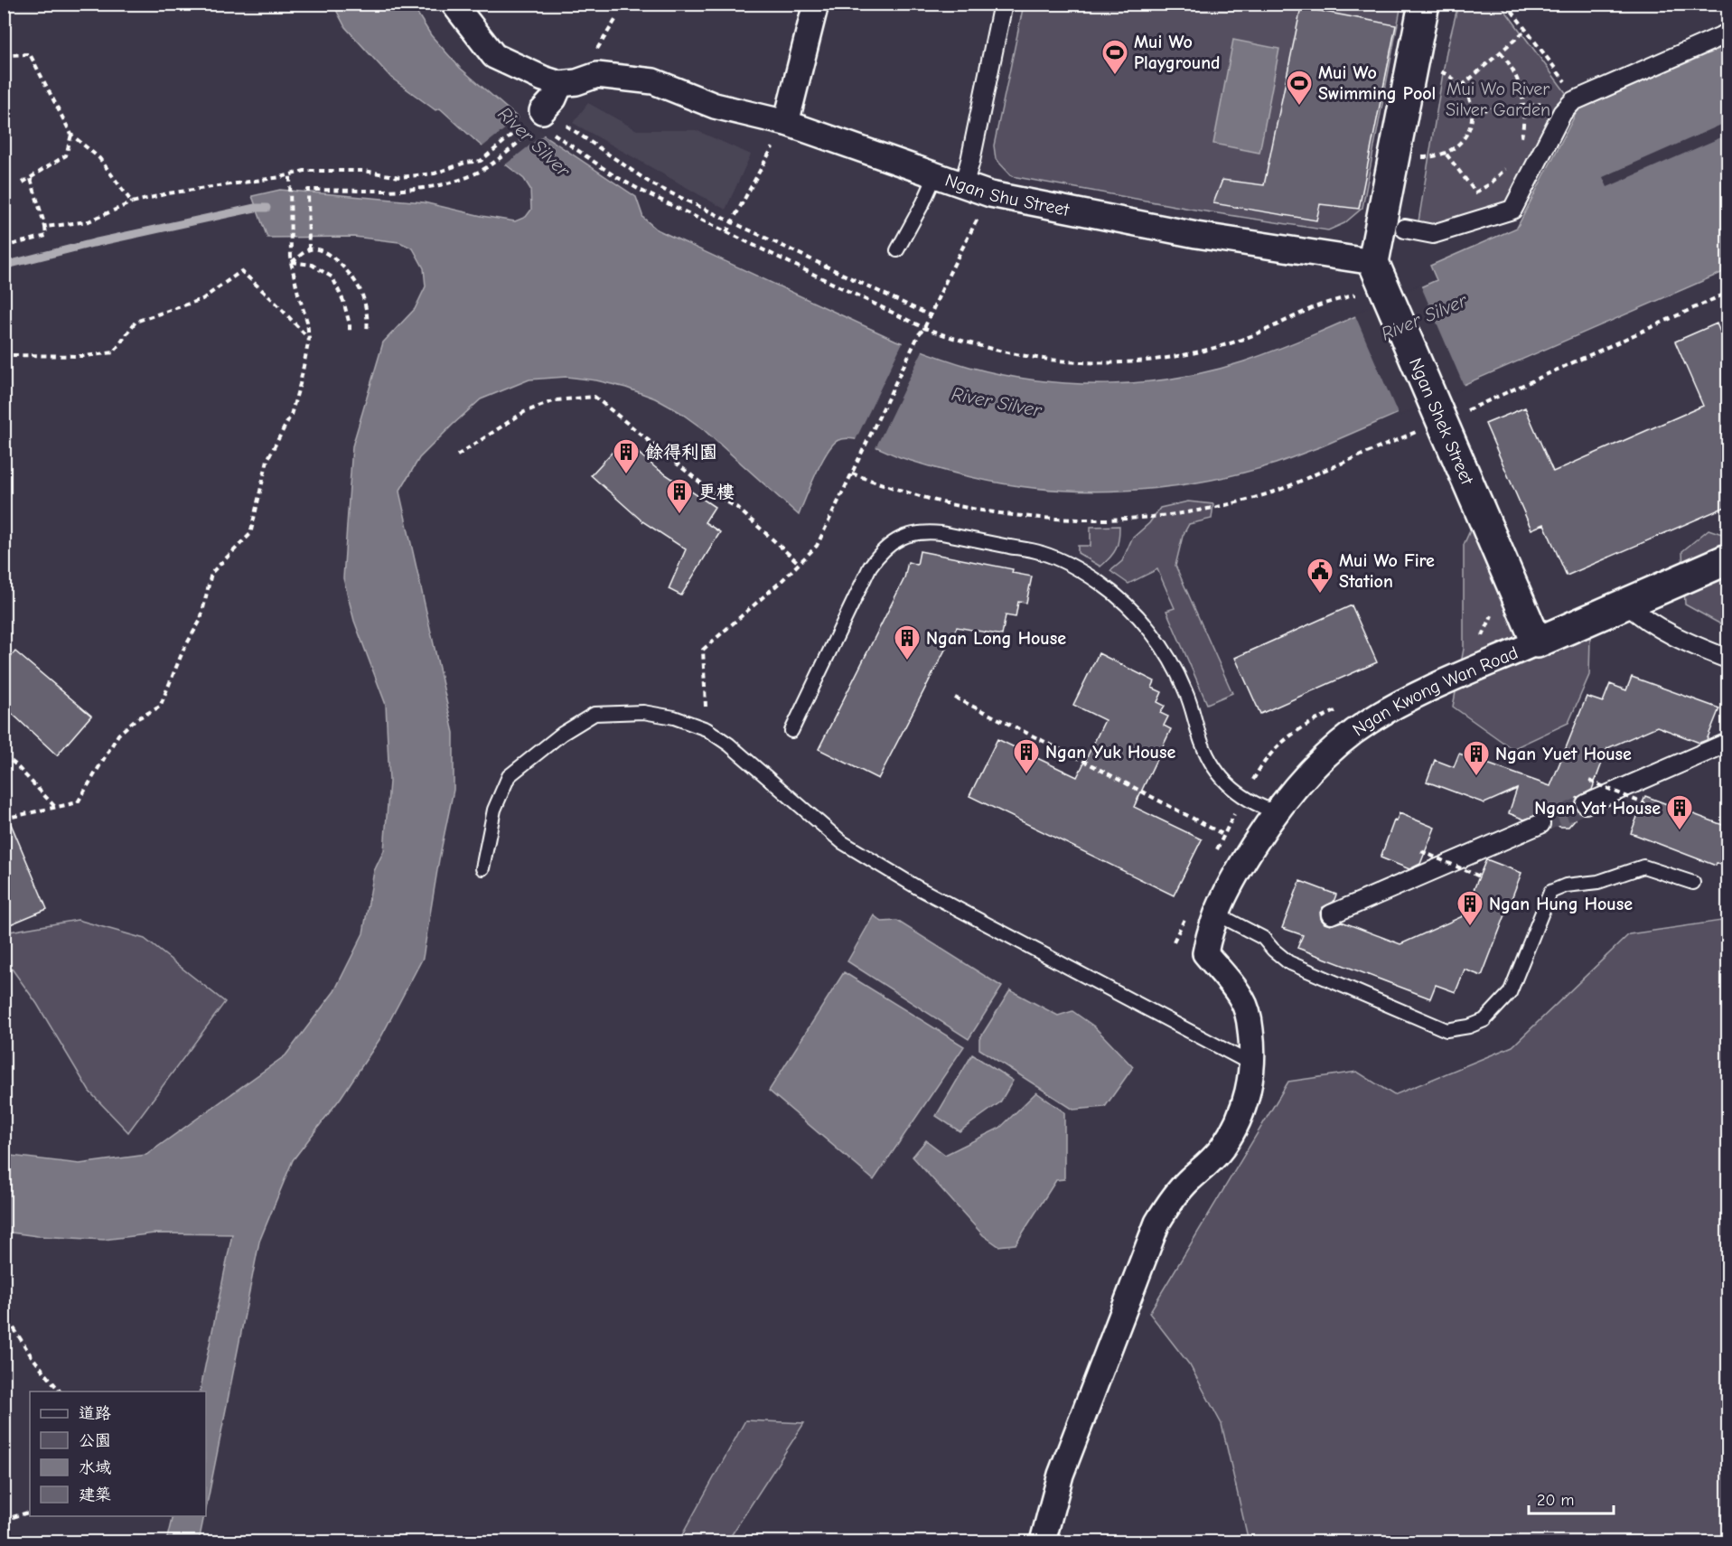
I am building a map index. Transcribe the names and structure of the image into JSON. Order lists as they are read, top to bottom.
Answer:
{
  "streets": {
    "street": ["Ngan Shu Street", "Ngan Shek Street", "Ngan Kwong Wan Road"]
  },
  "crossings": [
    ["Ngan Shu Street", "Ngan Shek Street"],
    ["Ngan Shek Street", "Ngan Kwong Wan Road"]
  ],
  "water": ["River Silver"],
  "parks": ["Mui Wo River Silver Garden"],
  "places": {
    "sports": ["Mui Wo Playground", "Mui Wo Swimming Pool"],
    "building": [
      "餘得利園",
      "更樓",
      "Ngan Long House",
      "Ngan Yuk House",
      "Ngan Yuet House",
      "Ngan Yat House",
      "Ngan Hung House"
    ],
    "public building": ["Mui Wo Fire Station"]
  },
  "legend": [
    "道路",
    "公園",
    "水域",
    "建築"
  ],
  "scale_bar": "20 m"
}
